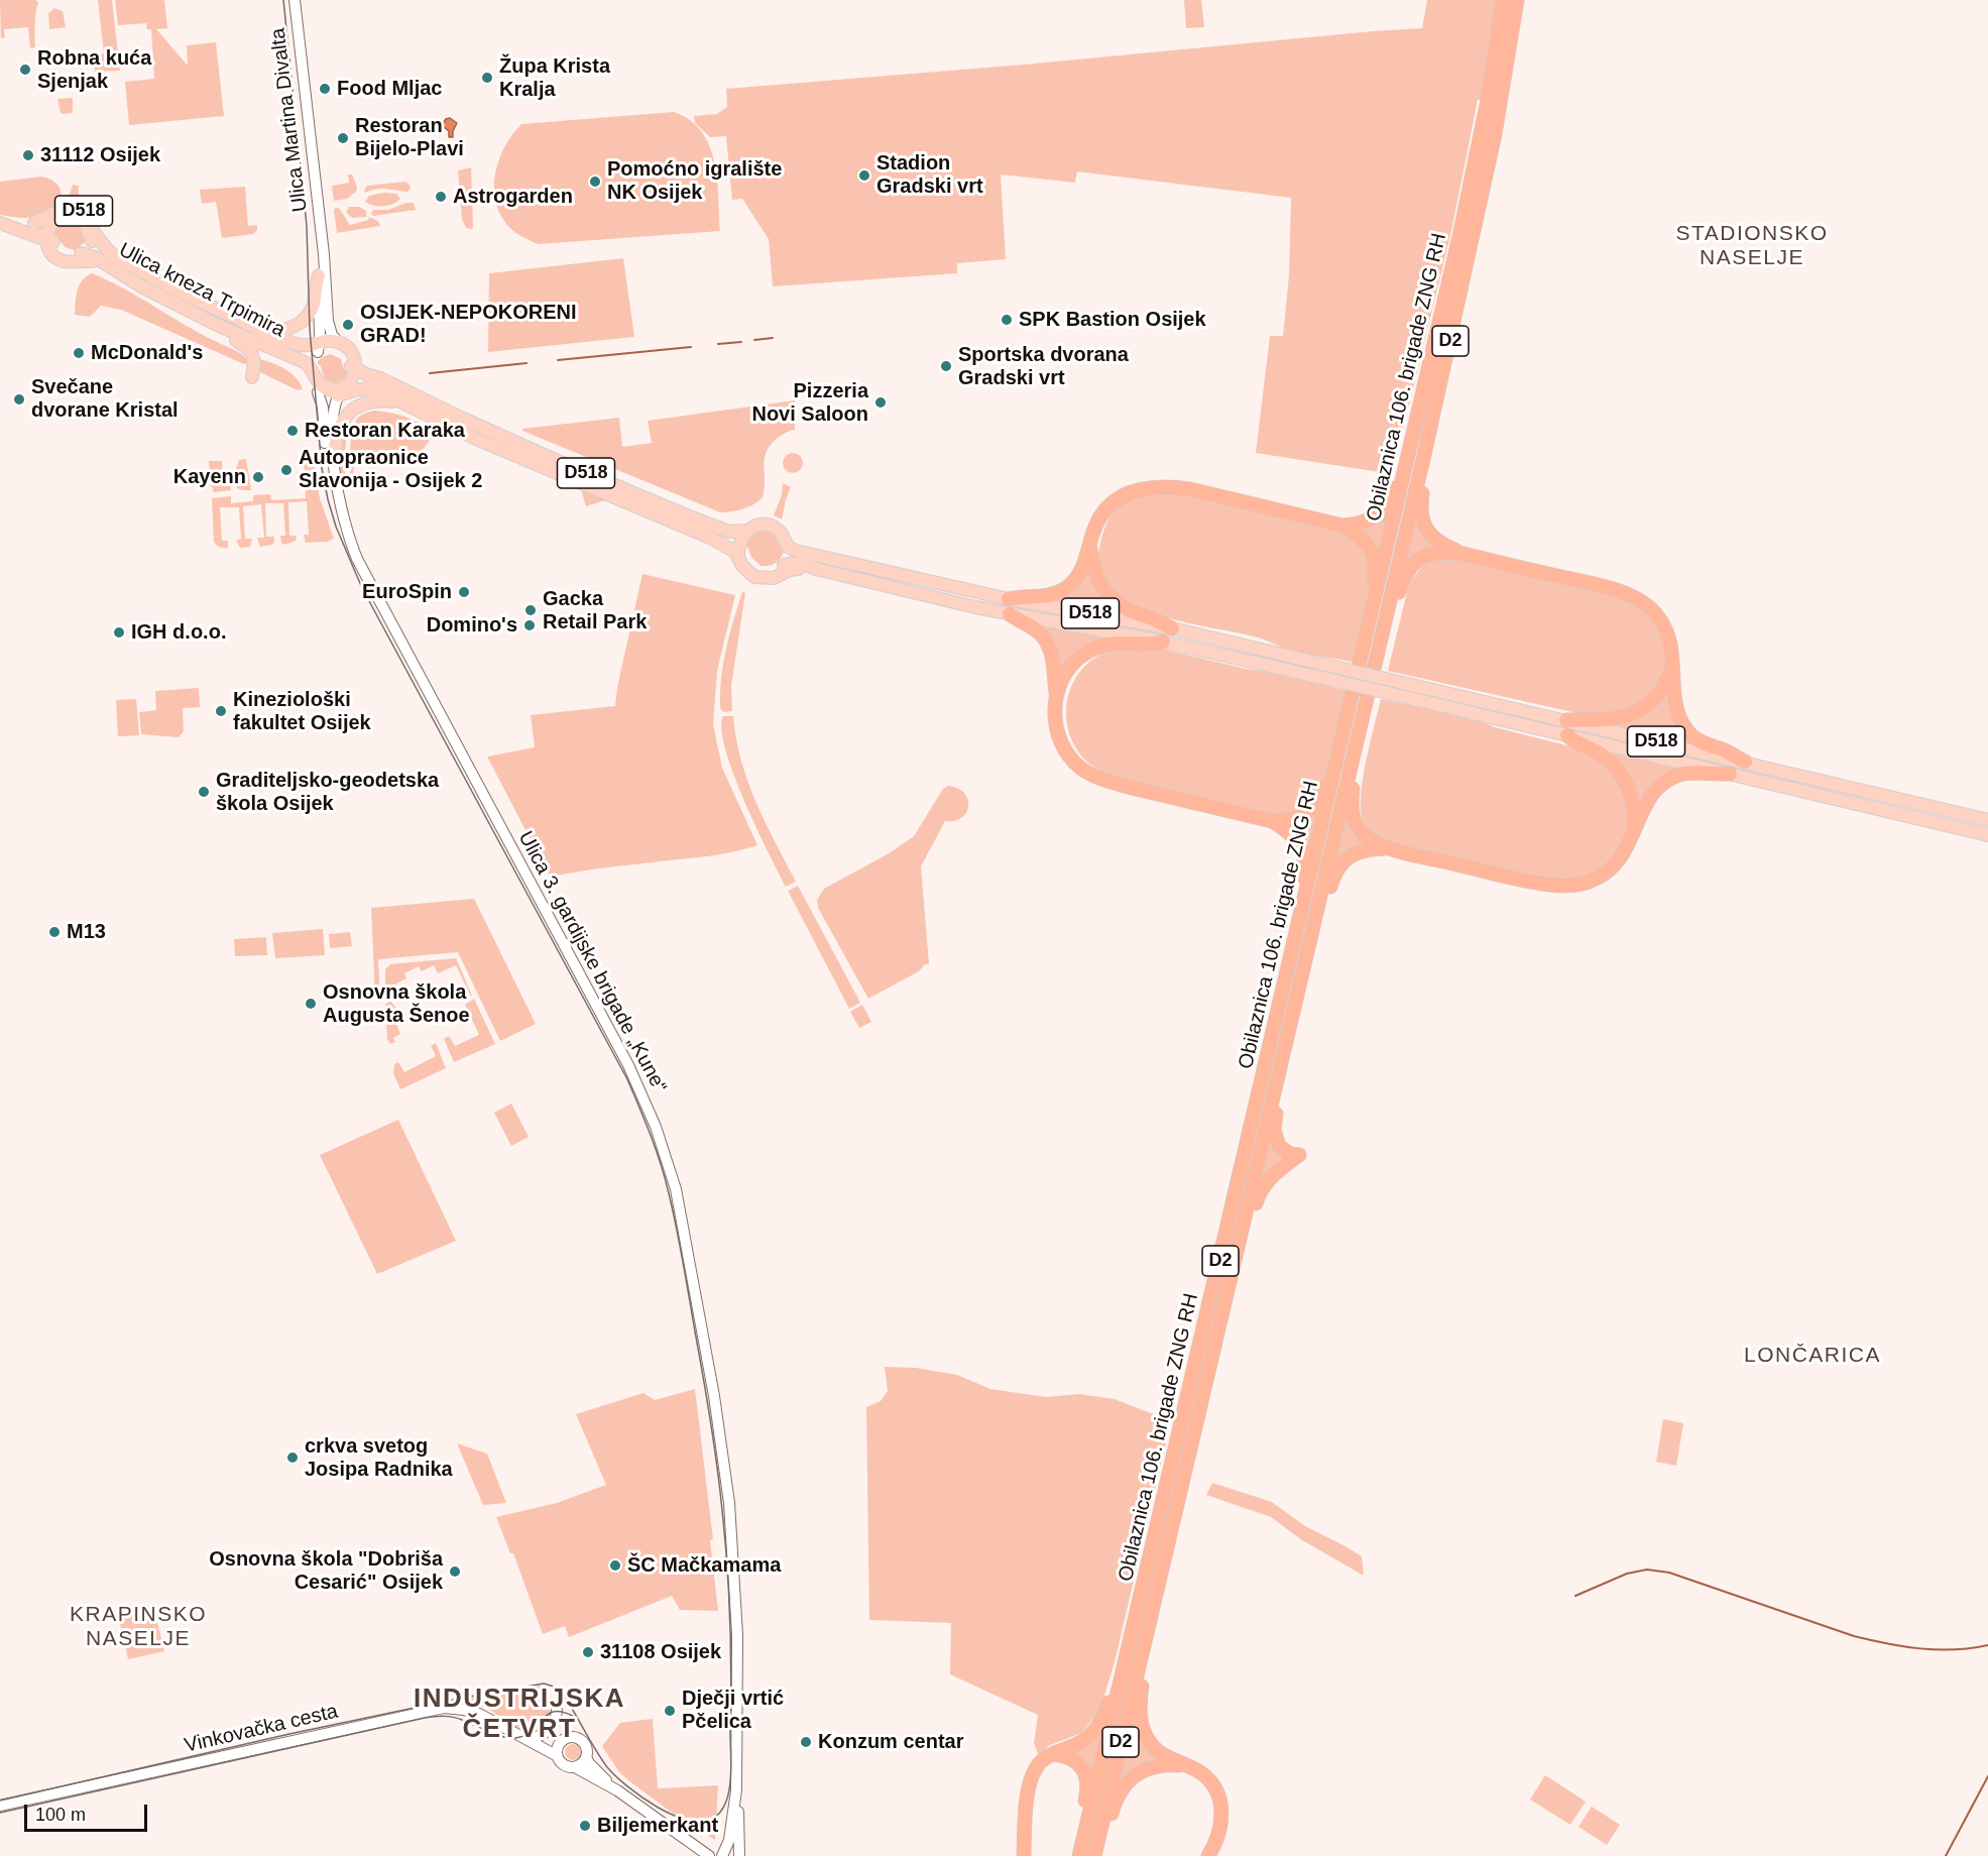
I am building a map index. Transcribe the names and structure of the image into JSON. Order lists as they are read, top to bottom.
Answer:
{
  "streets": {
    "highway": ["D2", "Obilaznica 106. brigade ZNG RH"],
    "main road": ["D518", "Ulica kneza Trpimira"],
    "street": ["Ulica Martina Divalta", "Ulica 3. gardijske brigade „Kune“", "Vinkovačka cesta"]
  },
  "crossings": [
    ["Ulica Martina Divalta", "D518"],
    ["Ulica Martina Divalta", "Ulica kneza Trpimira"],
    ["Ulica Martina Divalta", "Ulica 3. gardijske brigade „Kune“"],
    ["D518", "Ulica kneza Trpimira"],
    ["D518", "Ulica 3. gardijske brigade „Kune“"],
    ["Ulica kneza Trpimira", "Ulica 3. gardijske brigade „Kune“"]
  ],
  "districts": [
    "STADIONSKO NASELJE",
    "LONČARICA",
    "KRAPINSKO NASELJE",
    "INDUSTRIJSKA ČETVRT"
  ],
  "places": [
    "Robna kuća Sjenjak",
    "Župa Krista Kralja",
    "Food Mljac",
    "Restoran Bijelo-Plavi",
    "31112 Osijek",
    "Stadion Gradski vrt",
    "Pomoćno igralište NK Osijek",
    "Astrogarden",
    "SPK Bastion Osijek",
    "OSIJEK-NEPOKORENI GRAD!",
    "McDonald's",
    "Sportska dvorana Gradski vrt",
    "Svečane dvorane Kristal",
    "Pizzeria Novi Saloon",
    "Restoran Karaka",
    "Autopraonice Slavonija - Osijek 2",
    "Kayenn",
    "EuroSpin",
    "Gacka Retail Park",
    "Domino's",
    "IGH d.o.o.",
    "Kineziološki fakultet Osijek",
    "Graditeljsko-geodetska škola Osijek",
    "M13",
    "Osnovna škola Augusta Šenoe",
    "crkva svetog Josipa Radnika",
    "ŠC Mačkamama",
    "Osnovna škola \"Dobriša Cesarić\" Osijek",
    "31108 Osijek",
    "Dječji vrtić Pčelica",
    "Konzum centar",
    "Biljemerkant"
  ],
  "scale_bar": "100 m"
}
